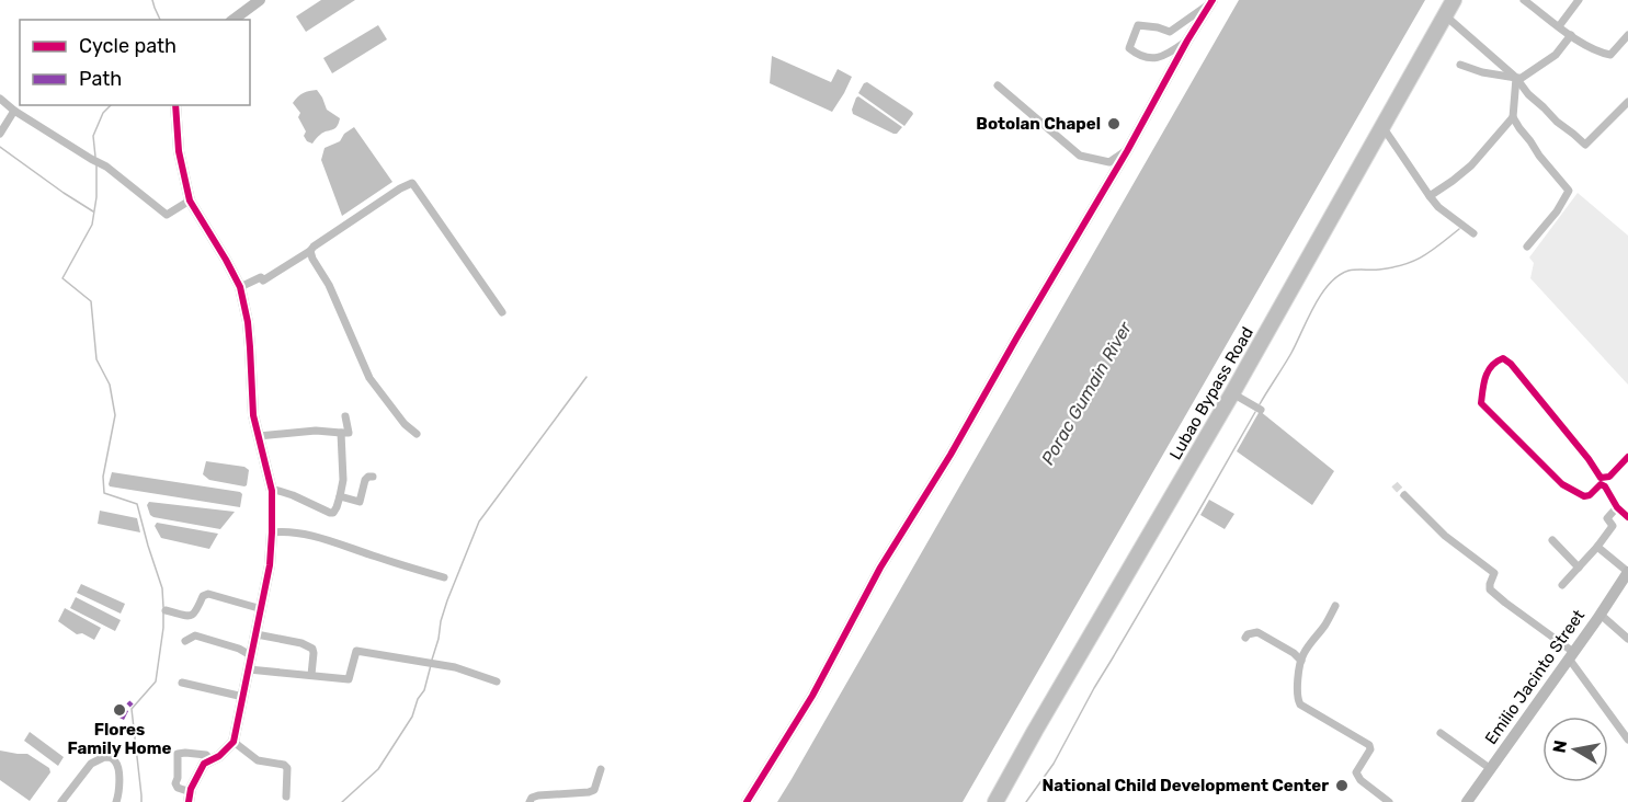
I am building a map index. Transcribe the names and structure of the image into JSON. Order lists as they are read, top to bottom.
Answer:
{
  "streets": {
    "highway": ["Lubao Bypass Road"],
    "street": ["Emilio Jacinto Street"]
  },
  "water": ["Porac Gumain River"],
  "places": ["Botolan Chapel", "Flores Family Home", "National Child Development Center"],
  "legend": ["Cycle path", "Path"],
  "north": "left"
}
